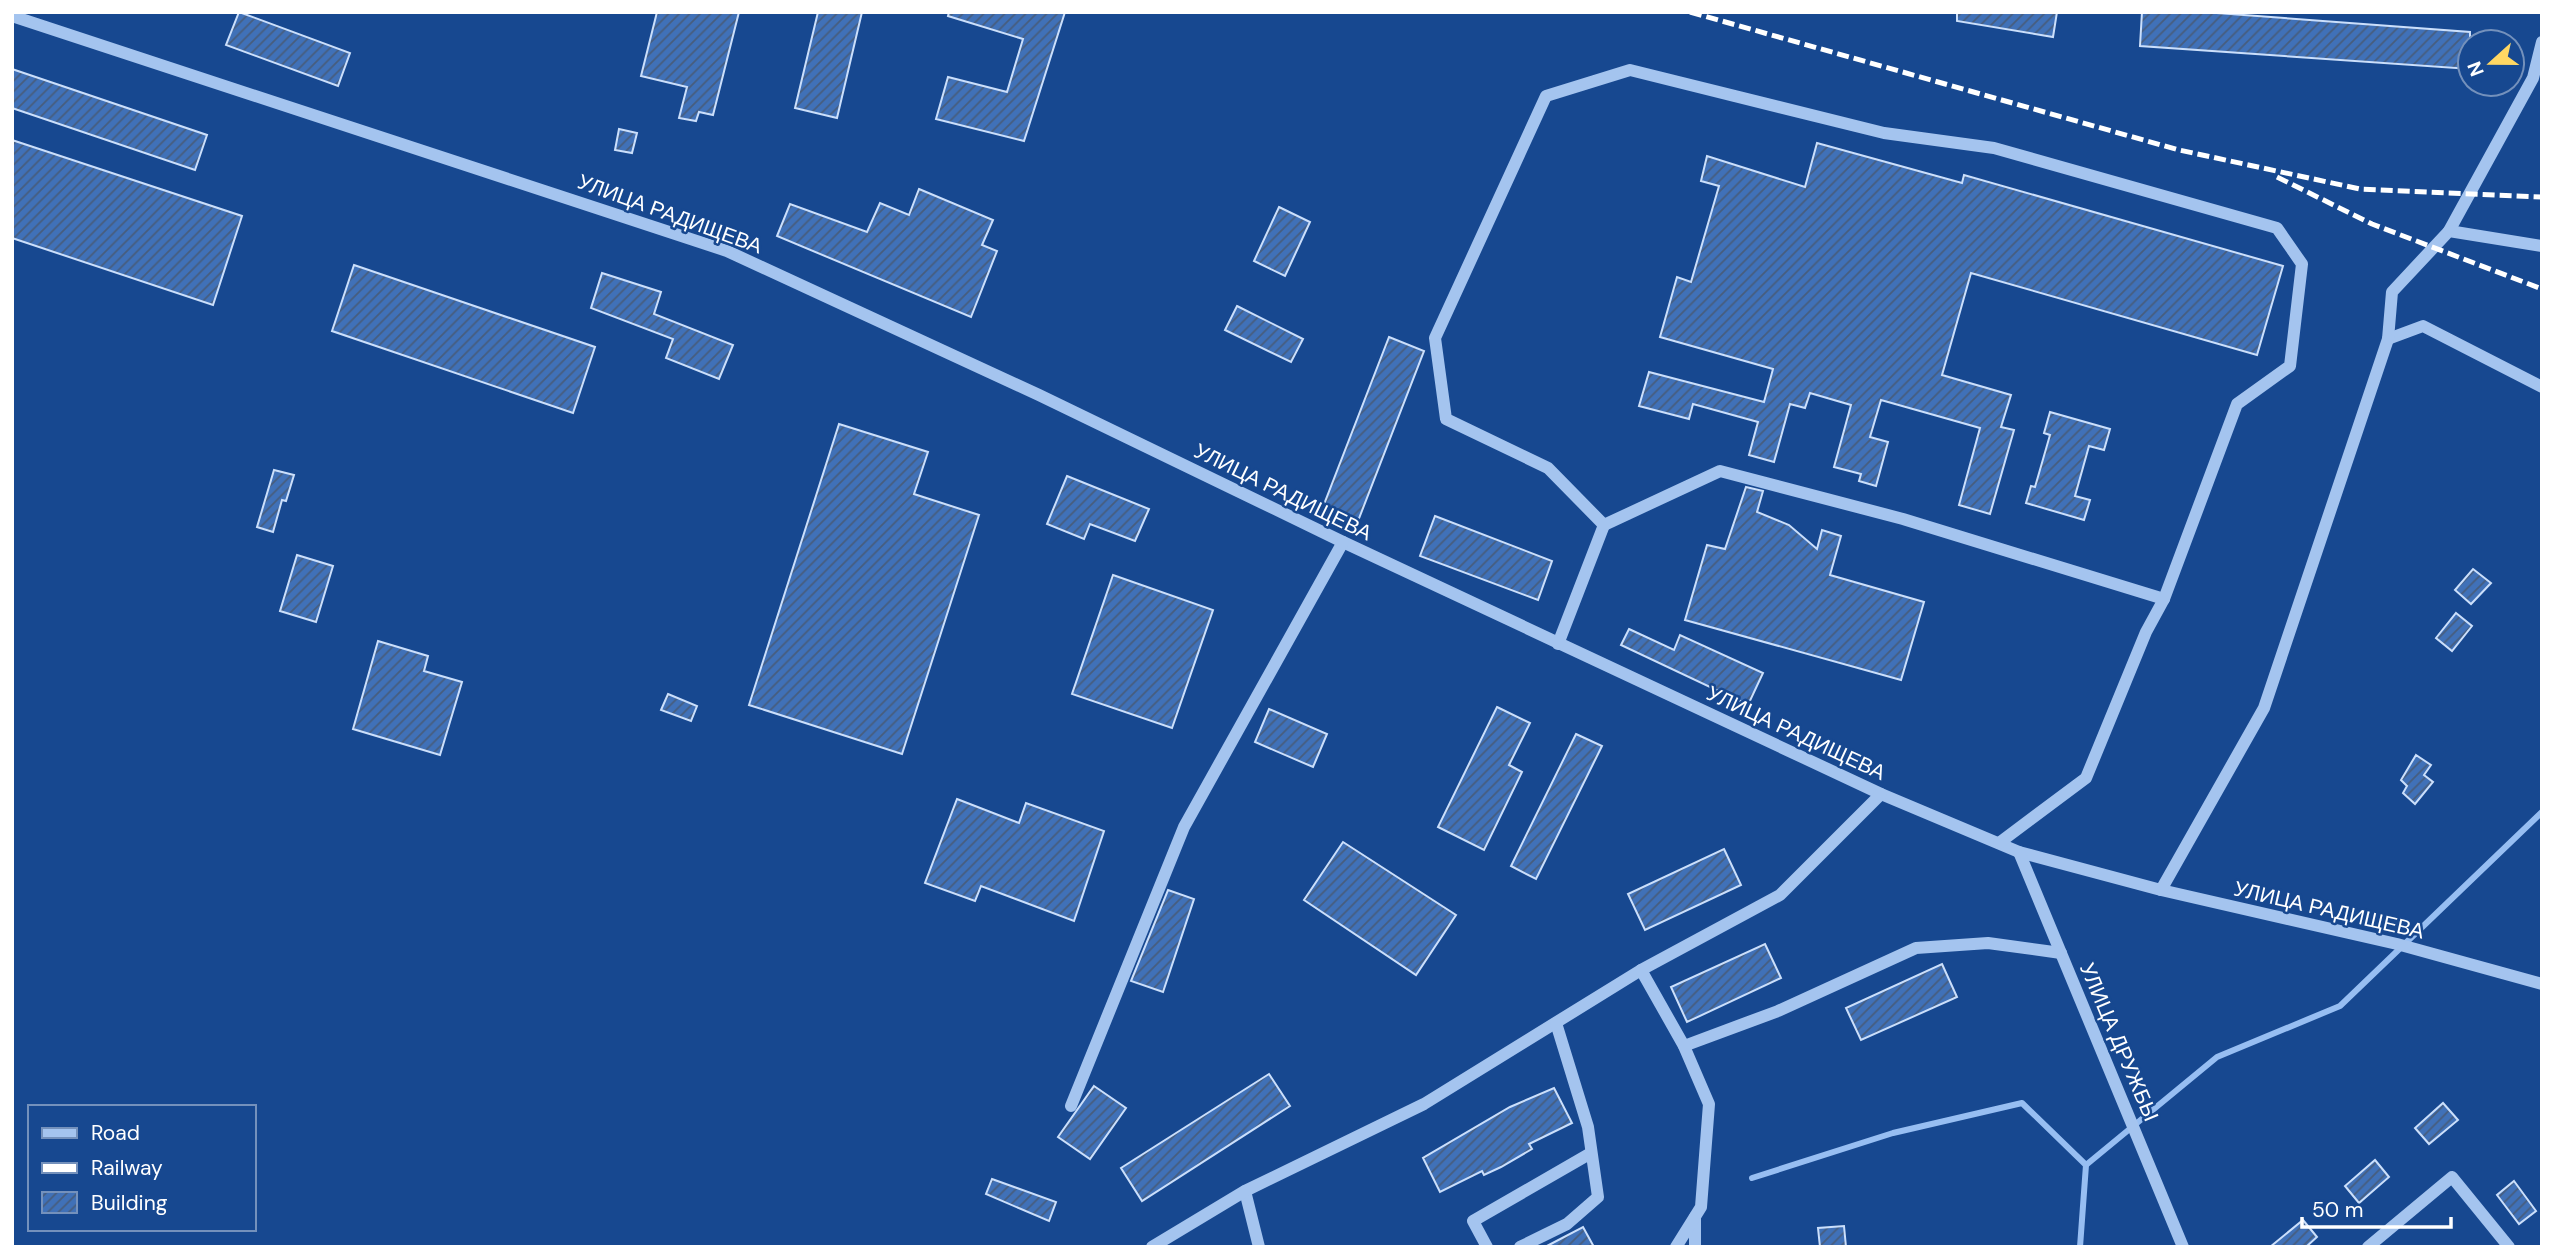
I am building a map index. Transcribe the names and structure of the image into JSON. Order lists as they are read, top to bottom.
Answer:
{
  "streets": {
    "street": ["УЛИЦА РАДИЩЕВА", "УЛИЦА ДРУЖБЫ"]
  },
  "crossings": [
    ["УЛИЦА РАДИЩЕВА", "УЛИЦА ДРУЖБЫ"]
  ],
  "legend": ["Road", "Railway", "Building"],
  "scale_bar": "50 m",
  "north": "left"
}
